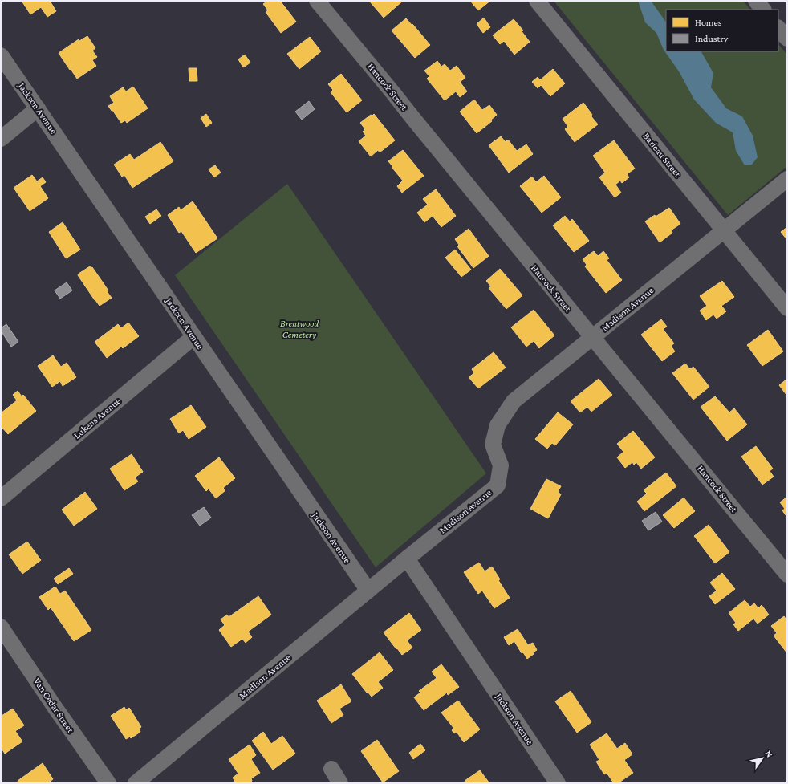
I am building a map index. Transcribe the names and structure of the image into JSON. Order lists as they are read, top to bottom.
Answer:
{
  "streets": {
    "street": [
      "Hancock Street",
      "Jackson Avenue",
      "Barleau Street",
      "Madison Avenue",
      "Lukens Avenue",
      "Van Cedar Street"
    ]
  },
  "crossings": [
    ["Hancock Street", "Madison Avenue"],
    ["Jackson Avenue", "Madison Avenue"],
    ["Jackson Avenue", "Lukens Avenue"],
    ["Barleau Street", "Madison Avenue"]
  ],
  "parks": ["Brentwood Cemetery"],
  "legend": ["Homes", "Industry"],
  "north": "top right"
}
